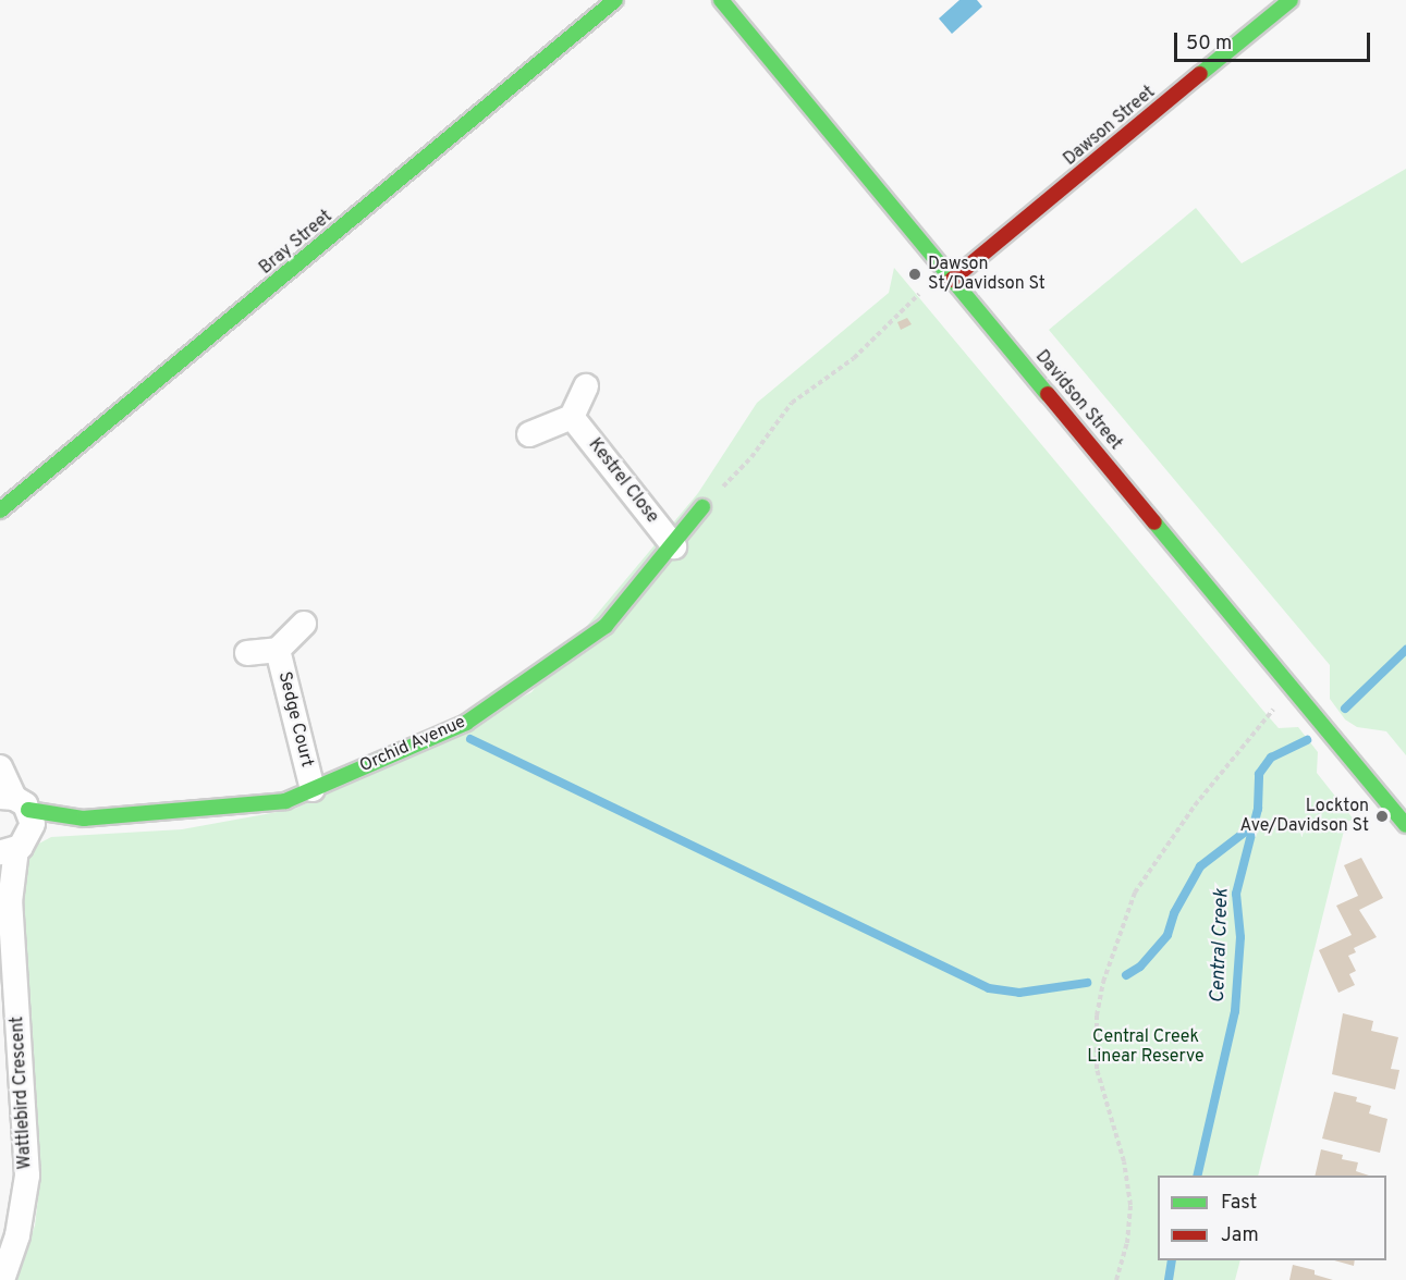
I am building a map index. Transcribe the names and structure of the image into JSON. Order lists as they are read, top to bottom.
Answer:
{
  "streets": {
    "street": [
      "Dawson Street",
      "Bray Street",
      "Davidson Street",
      "Kestrel Close",
      "Sedge Court",
      "Orchid Avenue",
      "Wattlebird Crescent"
    ]
  },
  "crossings": [
    ["Dawson Street", "Davidson Street"],
    ["Kestrel Close", "Orchid Avenue"],
    ["Sedge Court", "Orchid Avenue"],
    ["Orchid Avenue", "Wattlebird Crescent"]
  ],
  "water": ["Central Creek"],
  "parks": ["Central Creek Linear Reserve"],
  "places": ["Dawson St/Davidson St", "Lockton Ave/Davidson St"],
  "legend": ["Fast", "Jam"],
  "scale_bar": "50 m"
}
